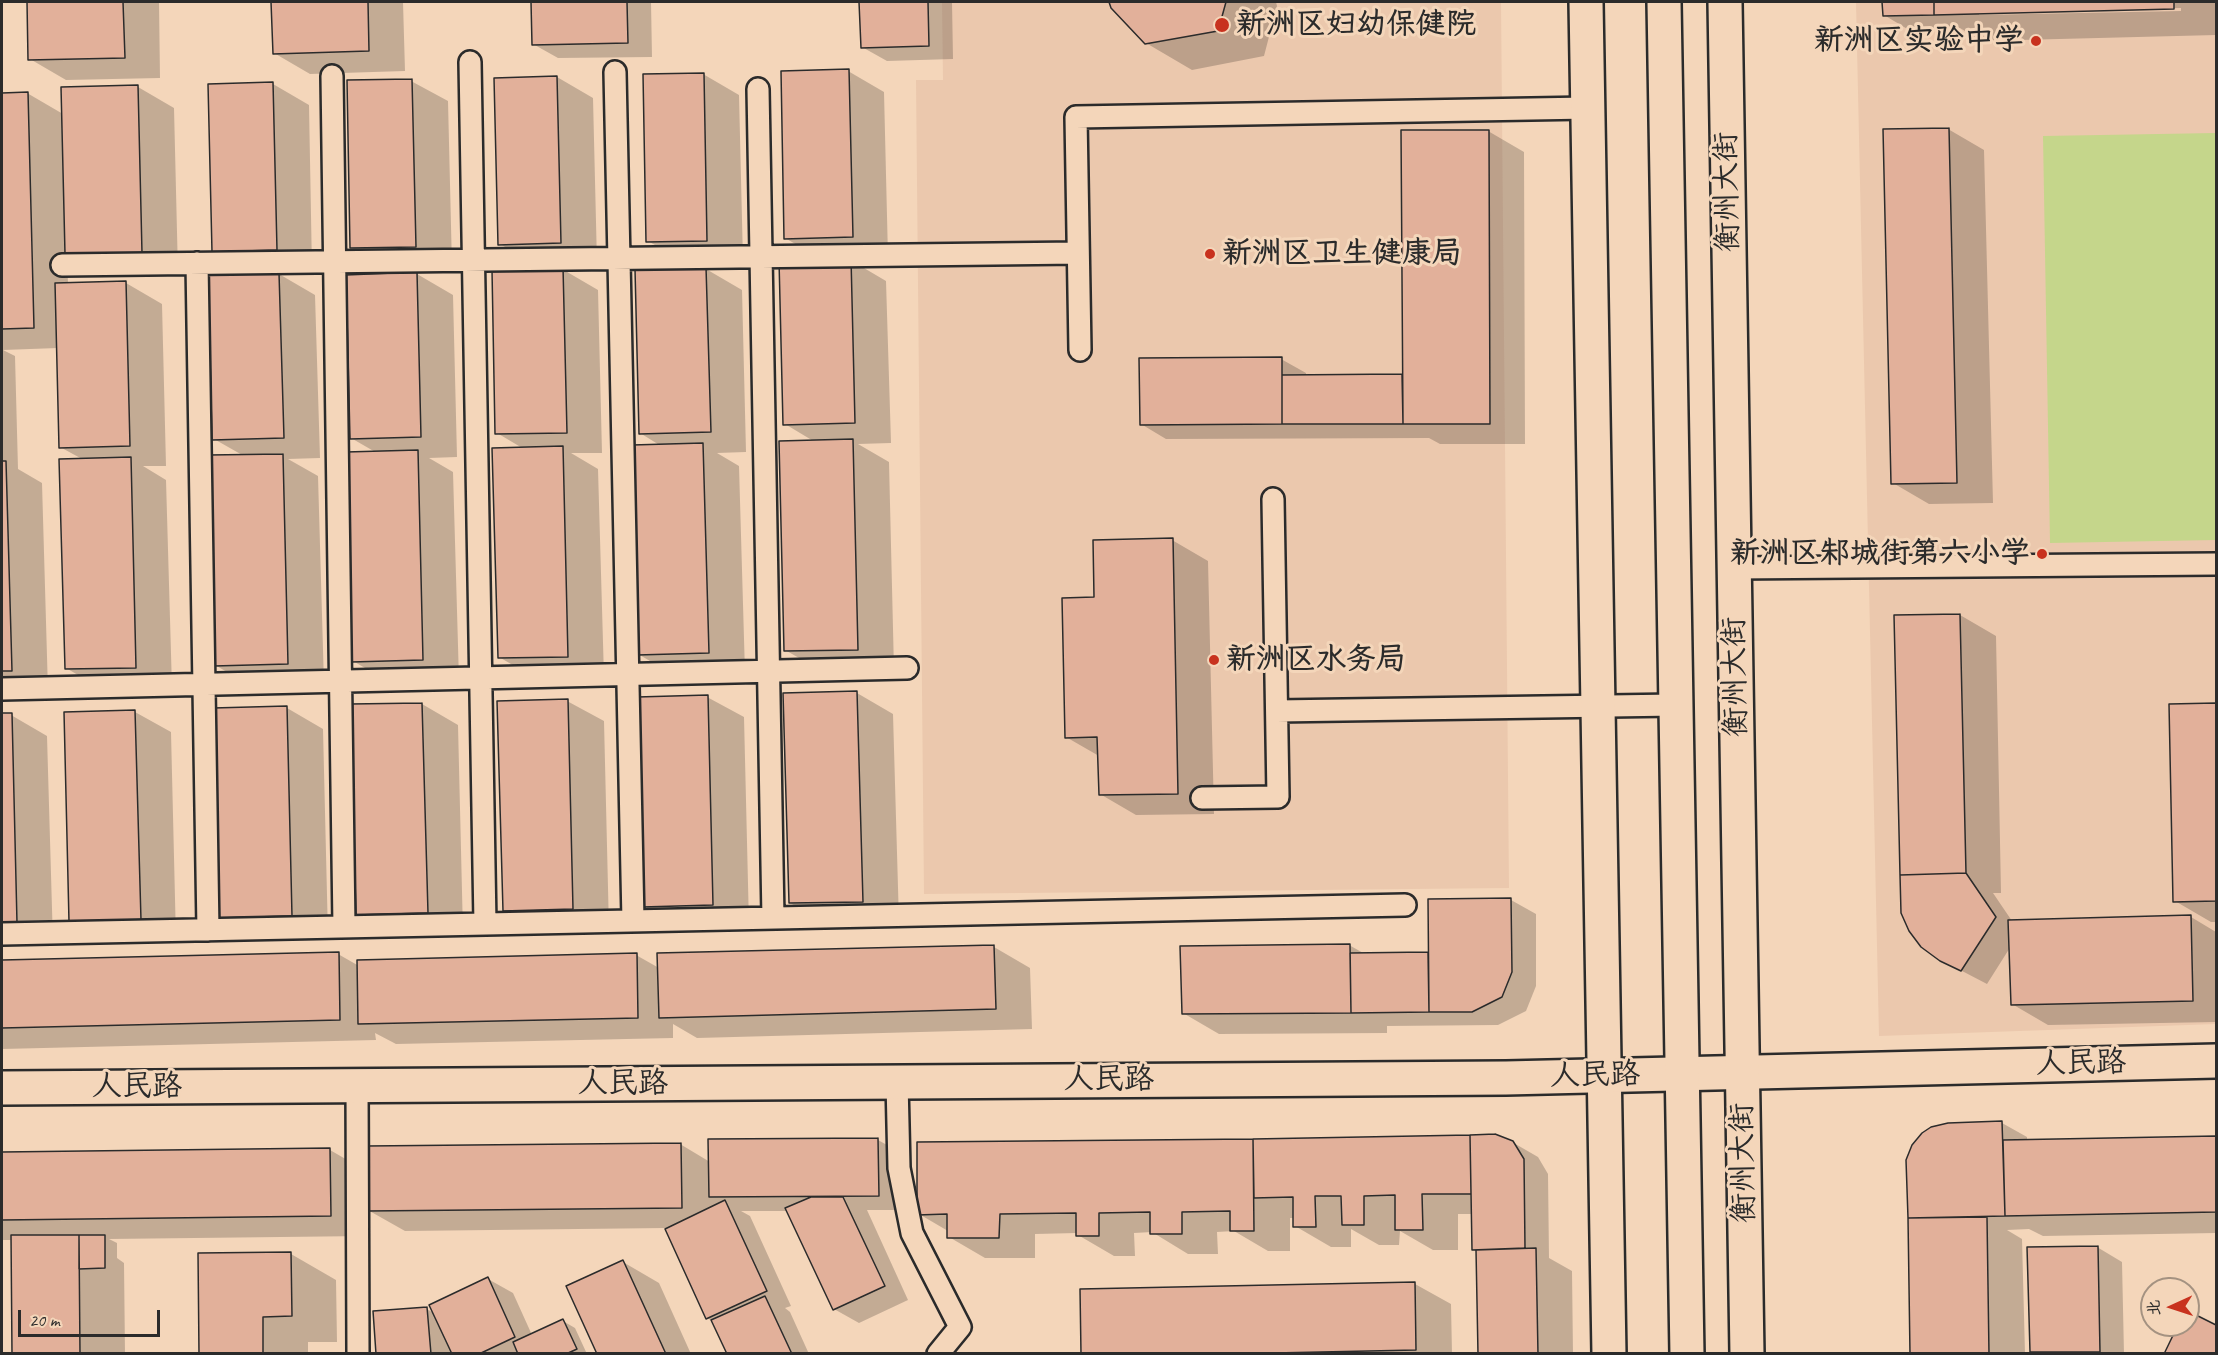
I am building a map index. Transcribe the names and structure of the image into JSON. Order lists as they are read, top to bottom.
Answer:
{
  "streets": {
    "street": ["衡州大街", "人民路"]
  },
  "crossings": [
    ["衡州大街", "人民路"]
  ],
  "places": [
    "新洲区妇幼保健院",
    "新洲区实验中学",
    "新洲区卫生健康局",
    "新洲区邾城街第六小学",
    "新洲区水务局"
  ],
  "scale_bar": "20 m",
  "north": "left"
}
